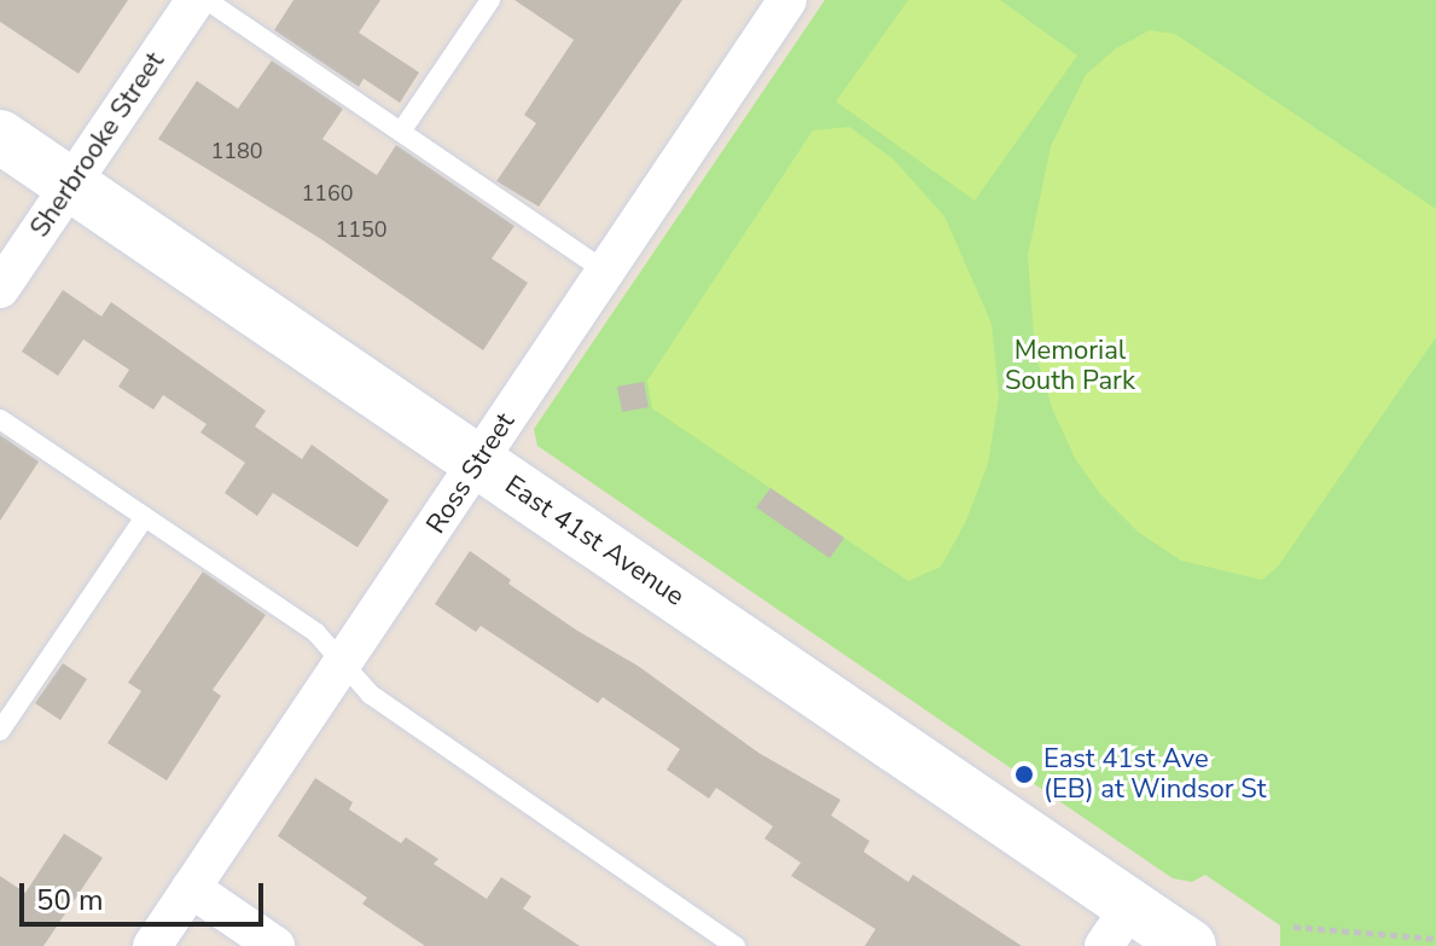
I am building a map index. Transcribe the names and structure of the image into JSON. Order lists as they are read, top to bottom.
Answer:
{
  "streets": {
    "main road": ["East 41st Avenue"],
    "street": ["Sherbrooke Street", "Ross Street"]
  },
  "crossings": [
    ["Sherbrooke Street", "East 41st Avenue"],
    ["Ross Street", "East 41st Avenue"]
  ],
  "parks": ["Memorial South Park"],
  "places": ["East 41st Ave (EB) at Windsor St"],
  "house_numbers": ["1180", "1160", "1150"],
  "scale_bar": "50 m"
}
